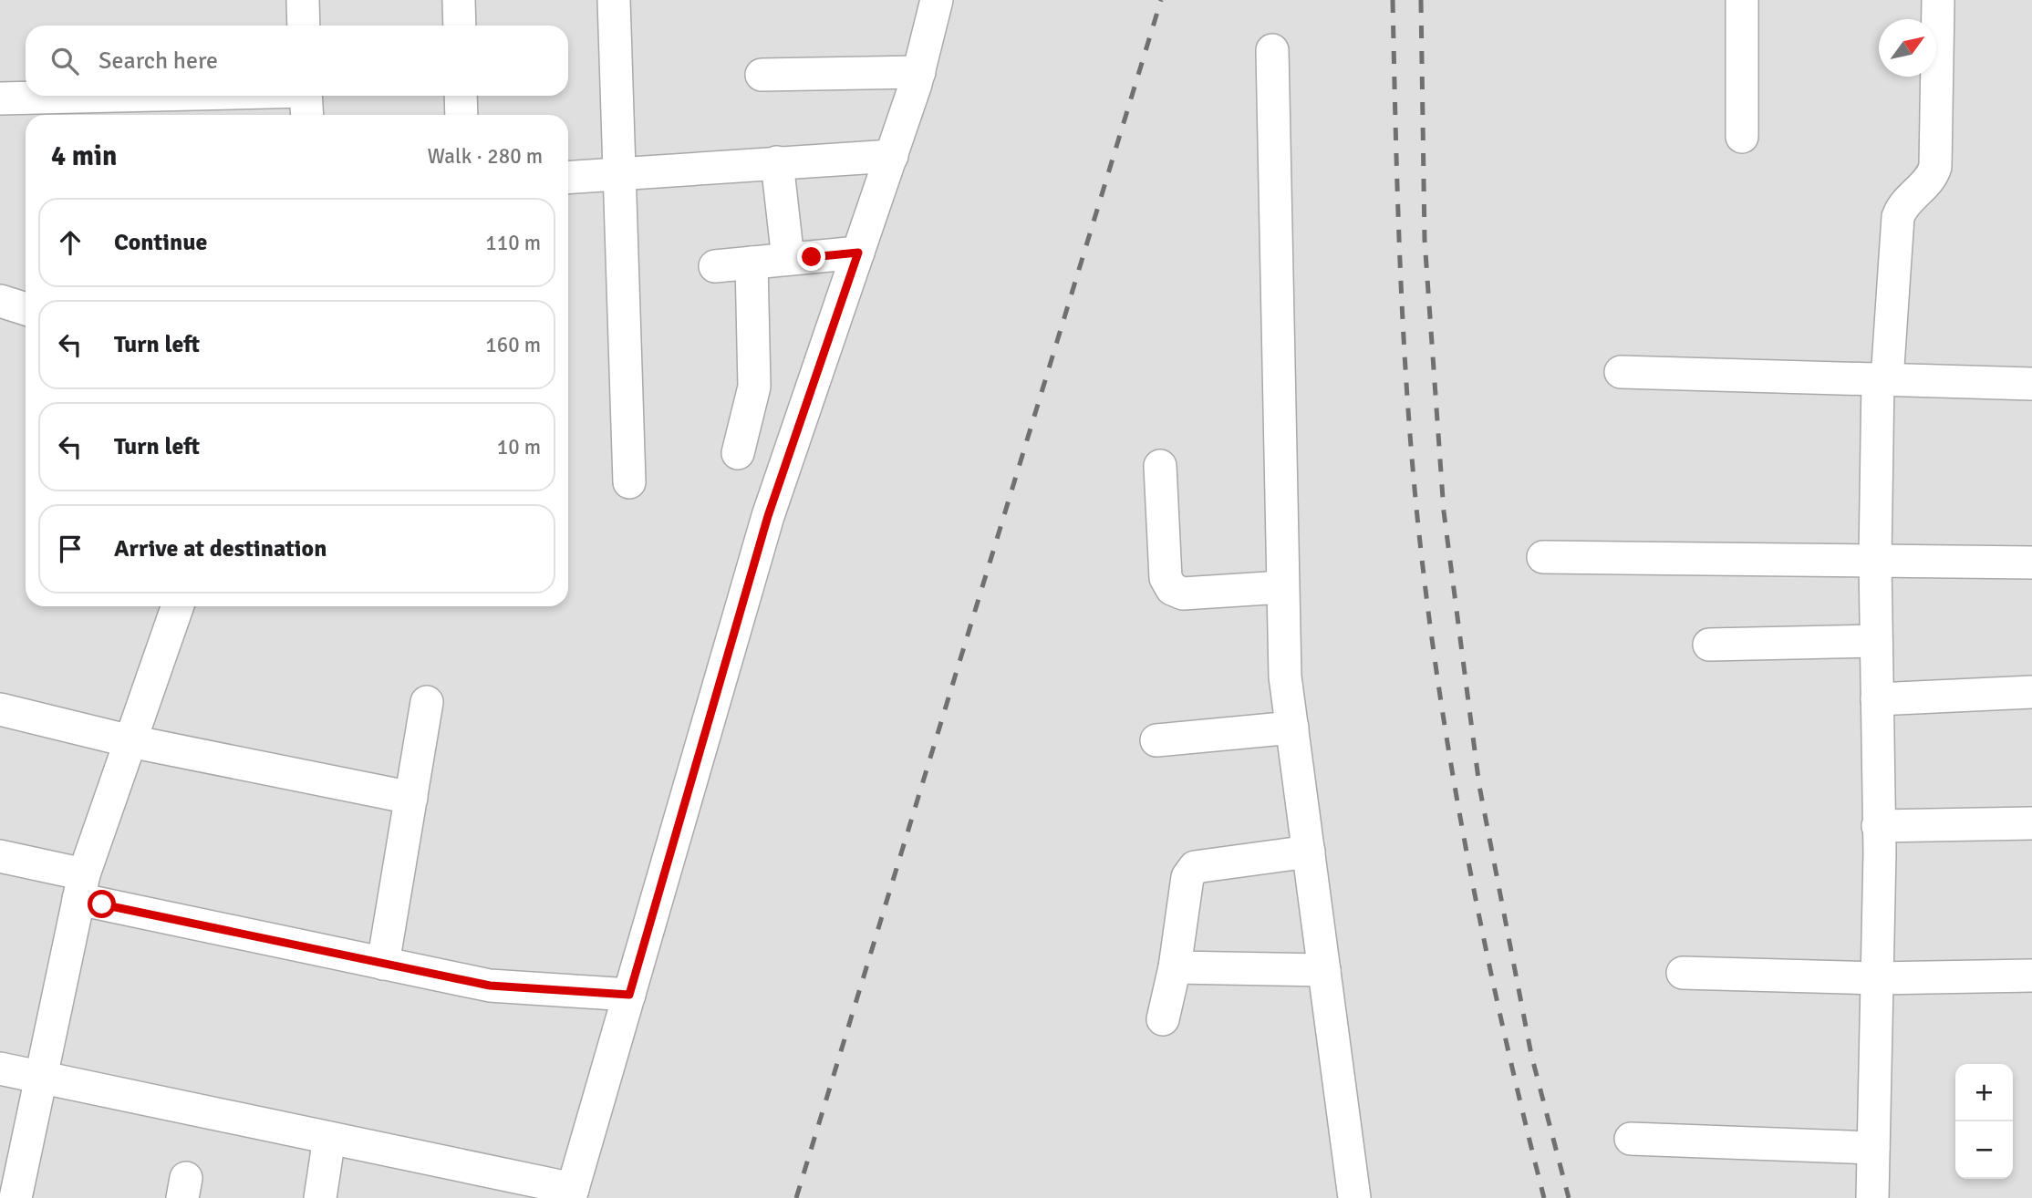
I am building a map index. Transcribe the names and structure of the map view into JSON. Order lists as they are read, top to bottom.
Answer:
{
  "north": "top right",
  "page": {
    "search": "Search here",
    "heading": ["4 min", "Walk · 280 m"],
    "list": [
      ["Continue", "110 m"],
      ["Turn left", "160 m"],
      ["Turn left", "10 m"],
      "Arrive at destination"
    ],
    "map_buttons": ["+", "−"]
  }
}
